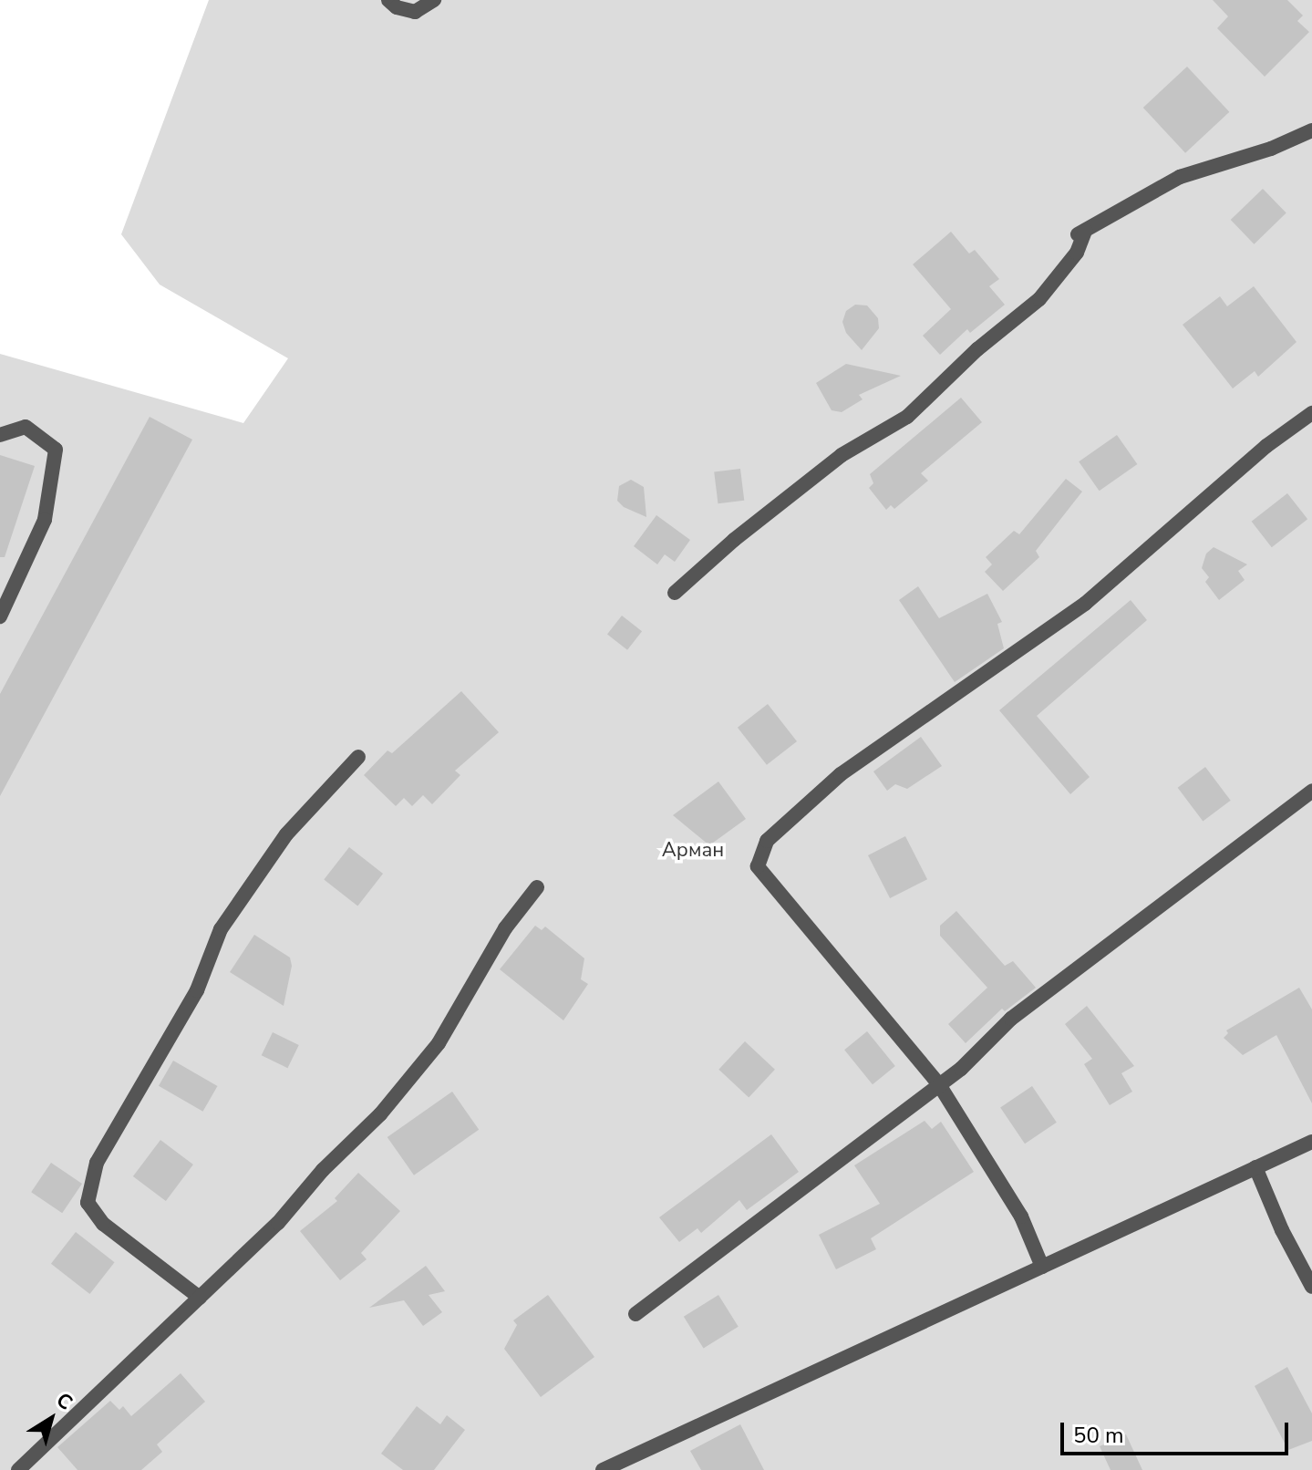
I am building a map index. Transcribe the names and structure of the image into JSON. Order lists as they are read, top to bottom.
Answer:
{
  "parks": ["Арман"],
  "scale_bar": "50 m",
  "north": "top right"
}
